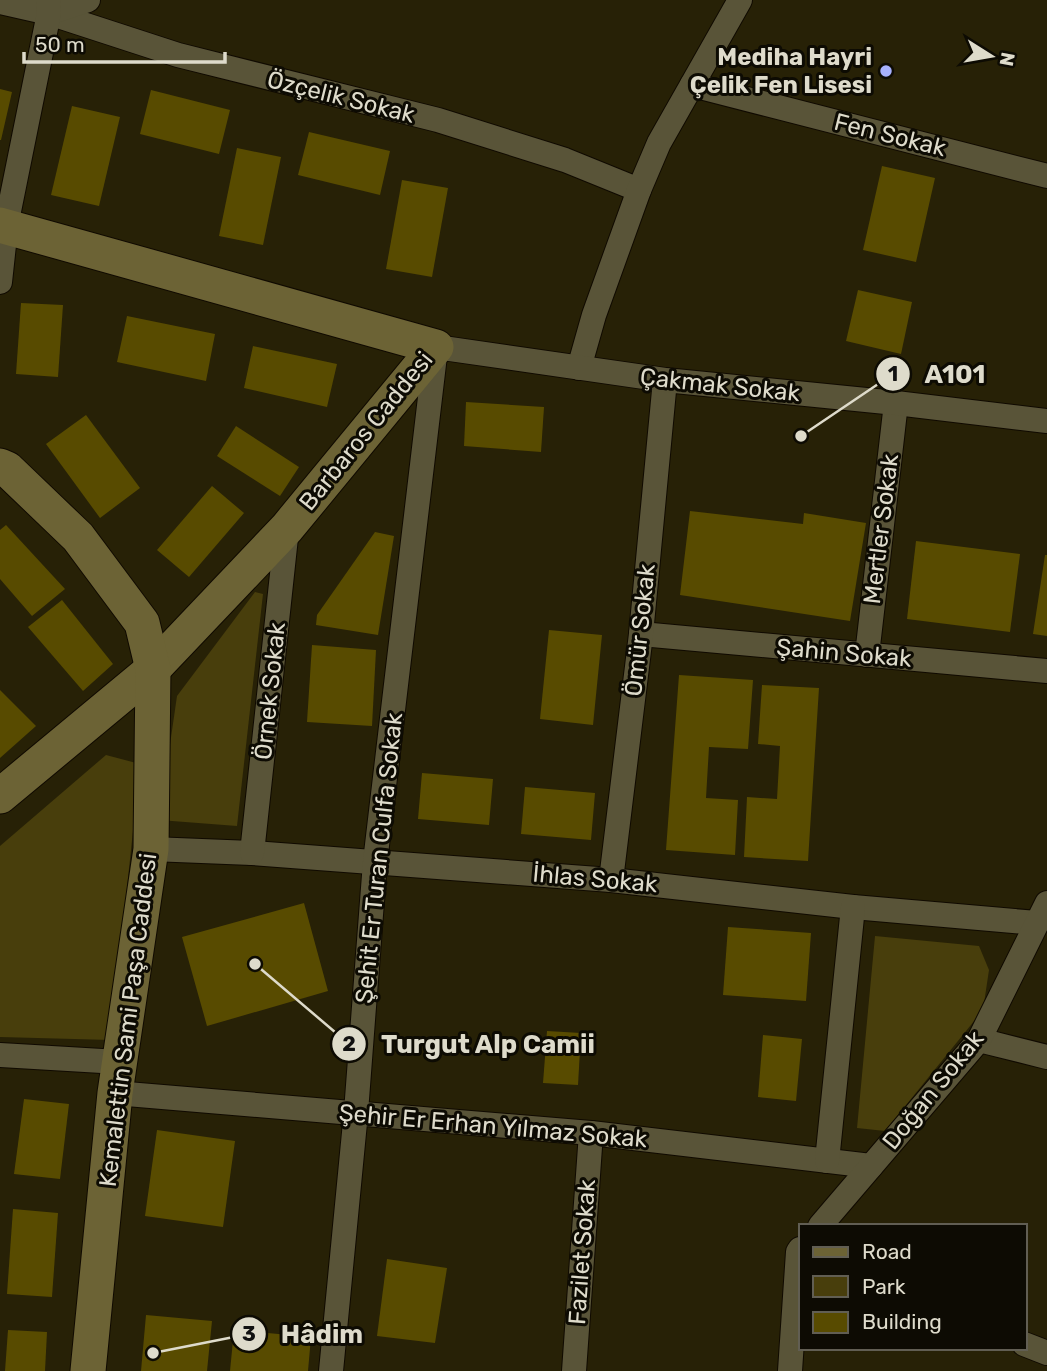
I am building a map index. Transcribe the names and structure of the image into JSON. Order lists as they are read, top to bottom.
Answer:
{
  "streets": {
    "main road": ["Barbaros Caddesi", "Kemalettin Sami Paşa Caddesi"],
    "street": [
      "Özçelik Sokak",
      "Fen Sokak",
      "Çakmak Sokak",
      "Mertler Sokak",
      "Ömür Sokak",
      "Şahin Sokak",
      "Örnek Sokak",
      "Şehit Er Turan Culfa Sokak",
      "İhlas Sokak",
      "Doğan Sokak",
      "Şehir Er Erhan Yılmaz Sokak",
      "Fazilet Sokak"
    ]
  },
  "crossings": [
    ["Çakmak Sokak", "Barbaros Caddesi"],
    ["Çakmak Sokak", "Mertler Sokak"],
    ["Çakmak Sokak", "Ömür Sokak"],
    ["Çakmak Sokak", "Şehit Er Turan Culfa Sokak"],
    ["Barbaros Caddesi", "Örnek Sokak"],
    ["Barbaros Caddesi", "Şehit Er Turan Culfa Sokak"],
    ["Barbaros Caddesi", "Kemalettin Sami Paşa Caddesi"],
    ["Mertler Sokak", "Şahin Sokak"],
    ["Ömür Sokak", "Şahin Sokak"],
    ["Ömür Sokak", "İhlas Sokak"],
    ["Örnek Sokak", "İhlas Sokak"],
    ["Şehit Er Turan Culfa Sokak", "İhlas Sokak"],
    ["Şehit Er Turan Culfa Sokak", "Şehir Er Erhan Yılmaz Sokak"],
    ["İhlas Sokak", "Kemalettin Sami Paşa Caddesi"],
    ["İhlas Sokak", "Doğan Sokak"],
    ["Kemalettin Sami Paşa Caddesi", "Şehir Er Erhan Yılmaz Sokak"],
    ["Doğan Sokak", "Şehir Er Erhan Yılmaz Sokak"],
    ["Şehir Er Erhan Yılmaz Sokak", "Fazilet Sokak"]
  ],
  "places": [
    "Mediha Hayri Çelik Fen Lisesi",
    "A101",
    "Turgut Alp Camii",
    "Hâdim"
  ],
  "legend": ["Road", "Park", "Building"],
  "scale_bar": "50 m",
  "north": "right"
}
